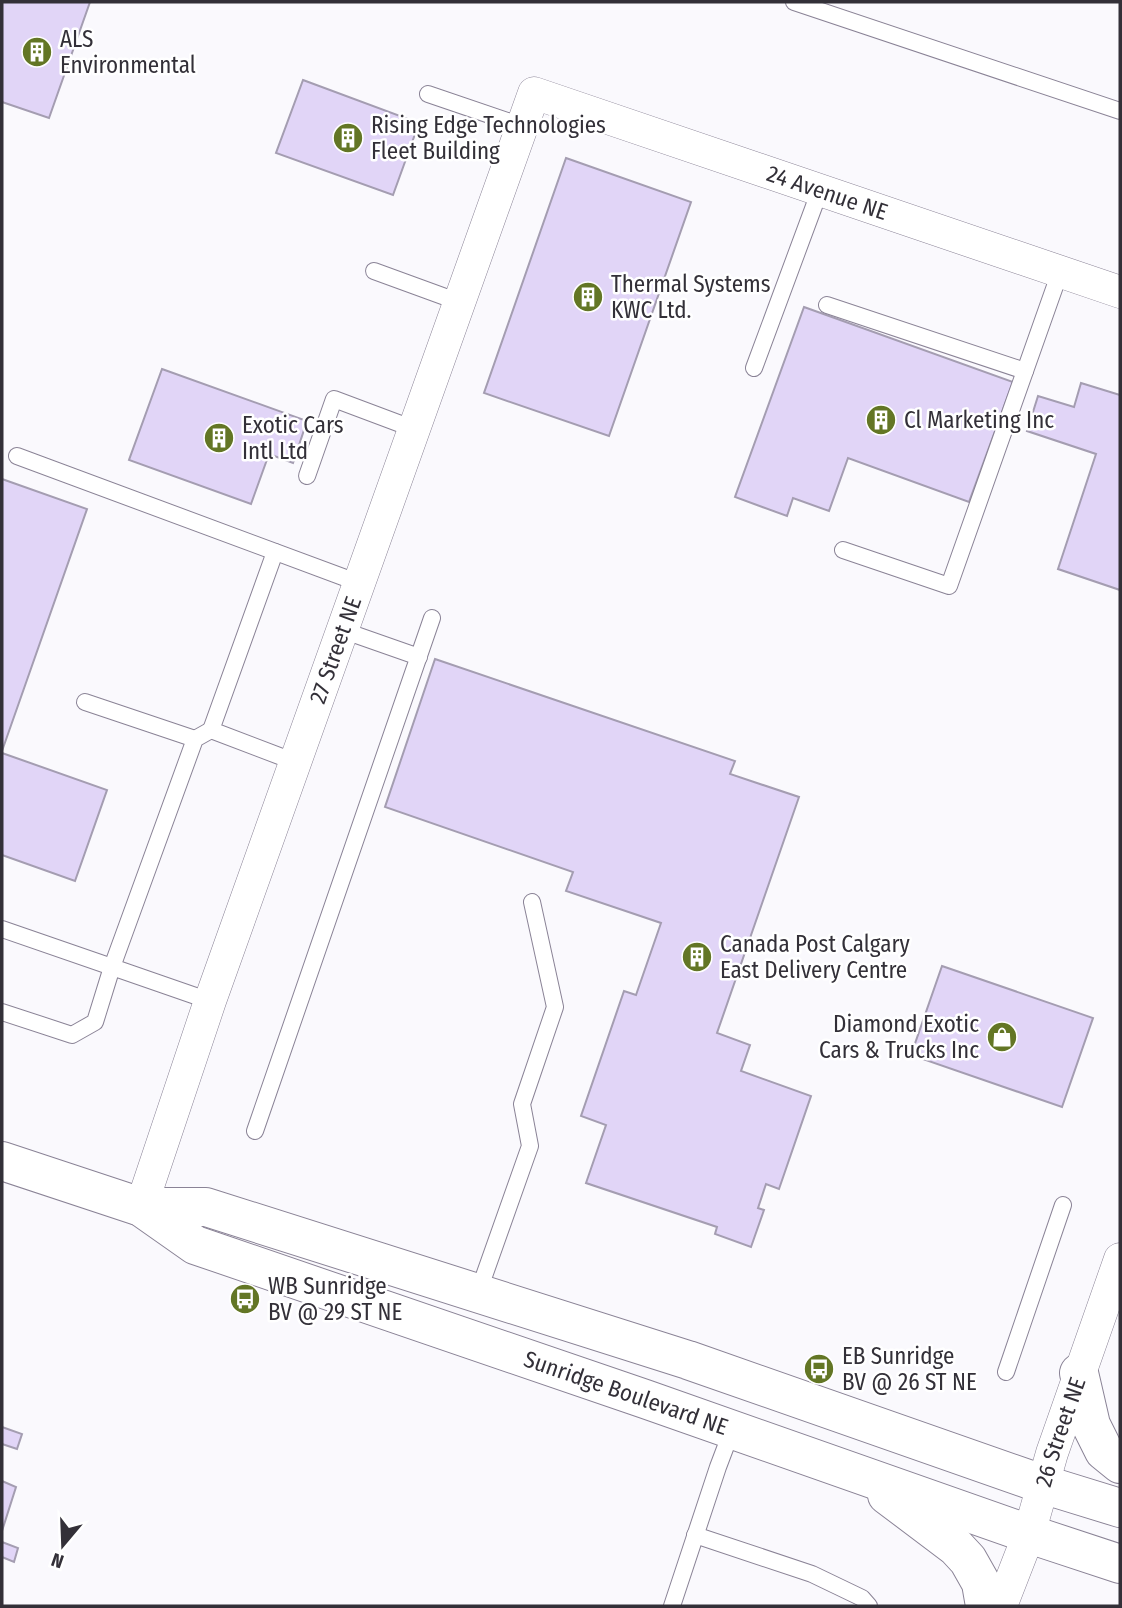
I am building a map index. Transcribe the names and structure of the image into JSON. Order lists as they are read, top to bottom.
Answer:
{
  "streets": {
    "street": [
      "24 Avenue NE",
      "27 Street NE",
      "Sunridge Boulevard NE",
      "26 Street NE"
    ]
  },
  "crossings": [
    ["24 Avenue NE", "27 Street NE"],
    ["27 Street NE", "Sunridge Boulevard NE"],
    ["Sunridge Boulevard NE", "26 Street NE"]
  ],
  "places": {
    "building": [
      "ALS Environmental",
      "Rising Edge Technologies Fleet Building",
      "Thermal Systems KWC Ltd.",
      "Cl Marketing Inc",
      "Exotic Cars Intl Ltd",
      "Canada Post Calgary East Delivery Centre"
    ],
    "shop": ["Diamond Exotic Cars & Trucks Inc"],
    "bus stop": ["WB Sunridge BV @ 29 ST NE", "EB Sunridge BV @ 26 ST NE"]
  },
  "north": "bottom"
}
